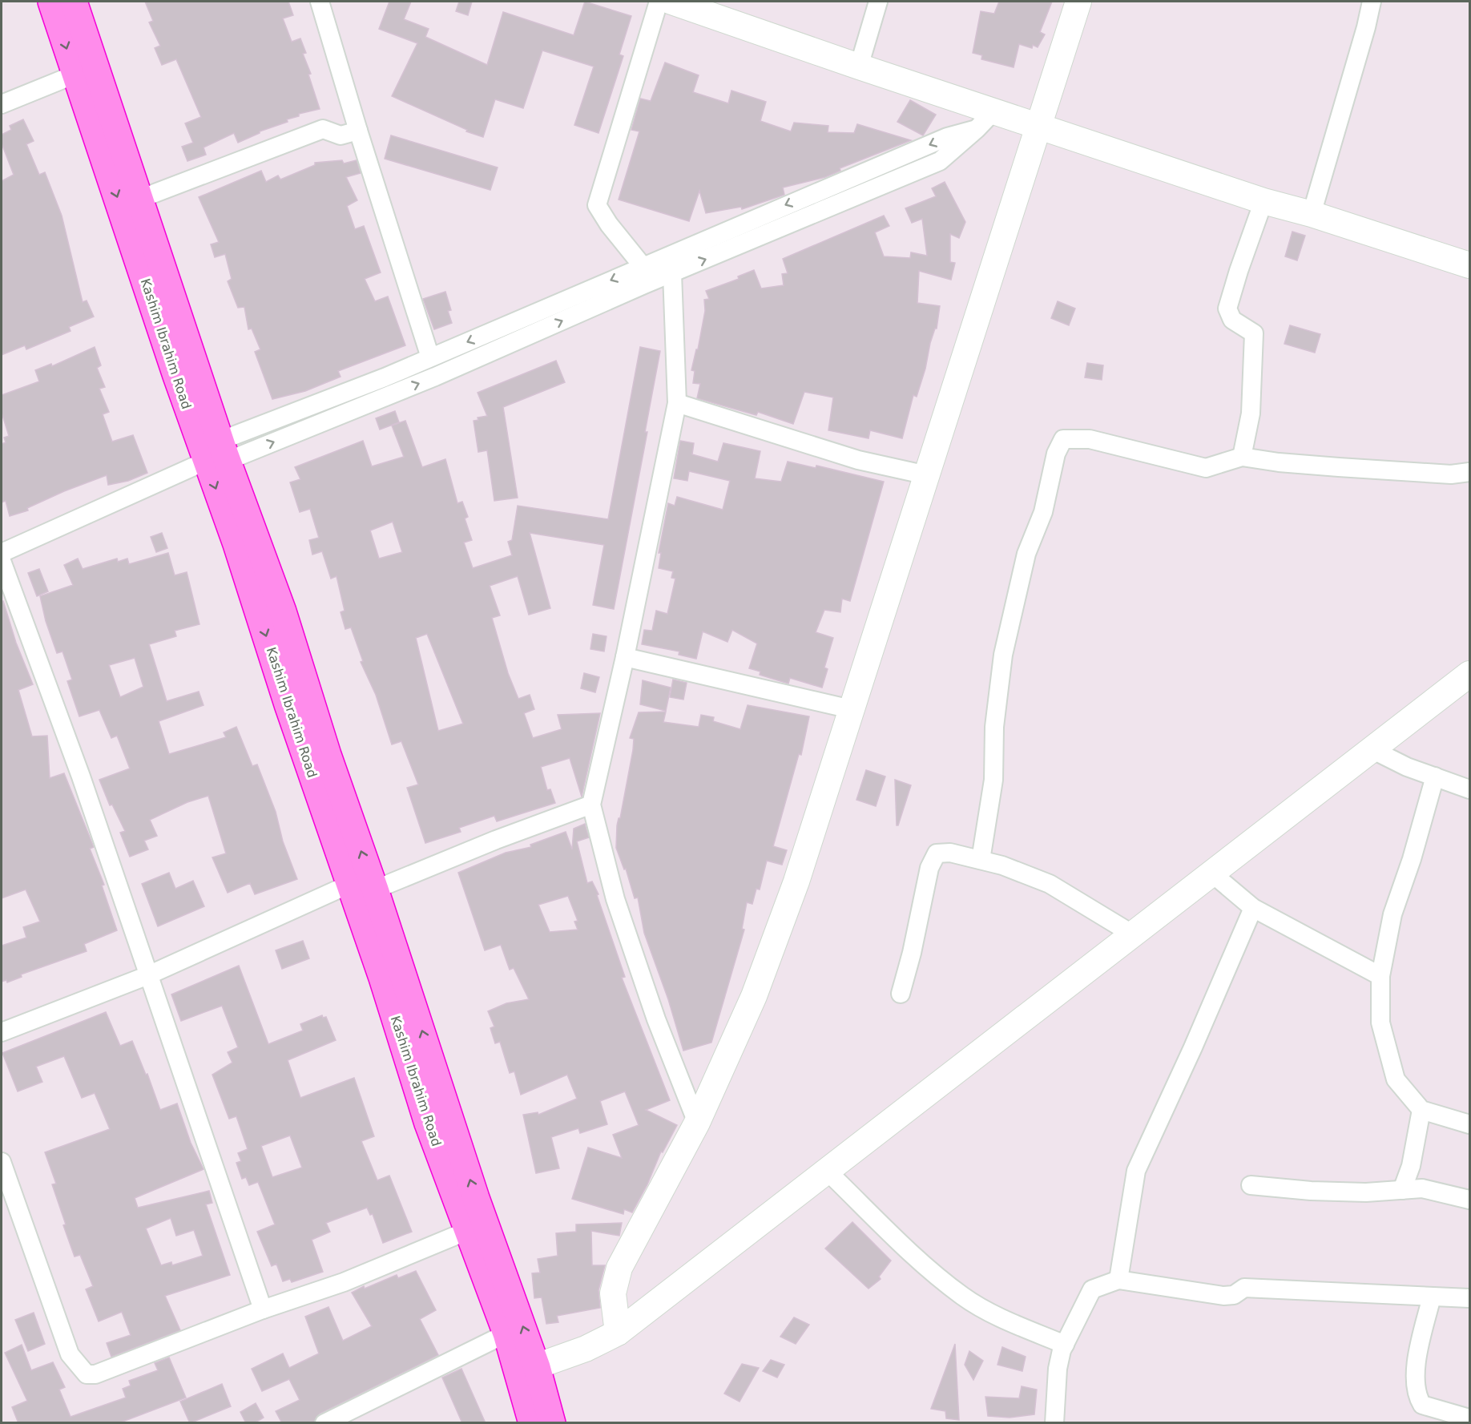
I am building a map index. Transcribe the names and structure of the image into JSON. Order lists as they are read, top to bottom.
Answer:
{
  "streets": {
    "highway": ["Kashim Ibrahim Road"]
  }
}
